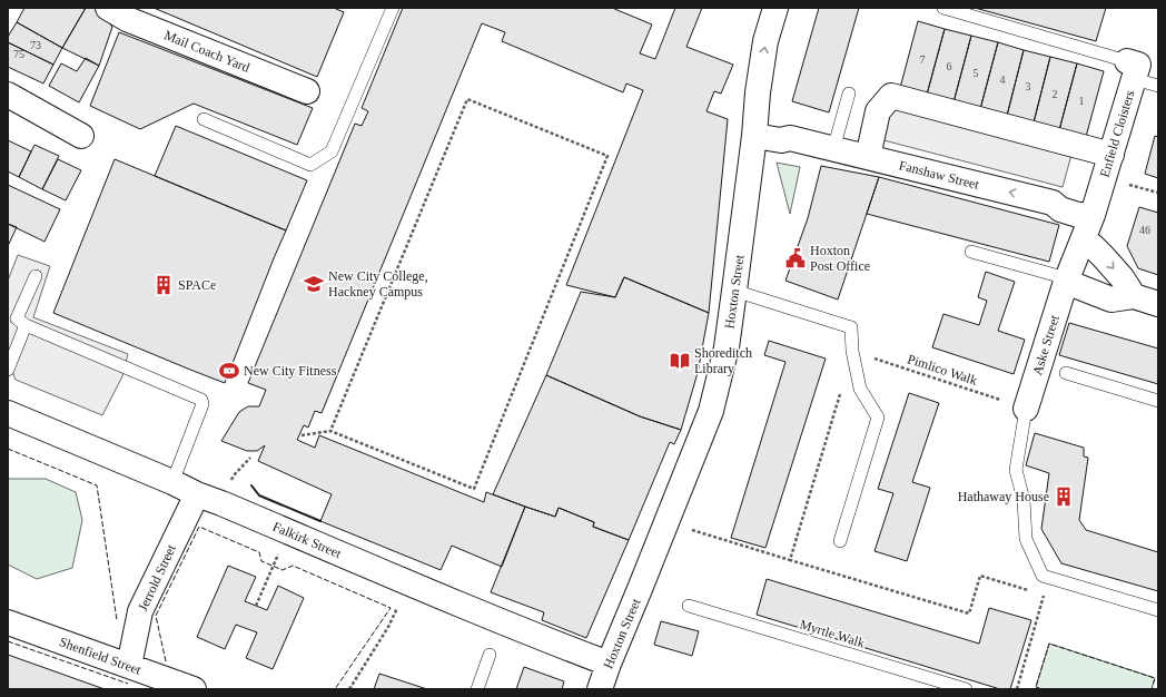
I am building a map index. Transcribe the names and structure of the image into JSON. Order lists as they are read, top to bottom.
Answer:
{
  "streets": {
    "street": [
      "Mail Coach Yard",
      "Enfield Cloisters",
      "Fanshaw Street",
      "Hoxton Street",
      "Aske Street",
      "Falkirk Street",
      "Jerrold Street",
      "Shenfield Street"
    ],
    "lane": ["Myrtle Walk"],
    "path": ["Pimlico Walk"]
  },
  "crossings": [
    ["Enfield Cloisters", "Fanshaw Street"],
    ["Fanshaw Street", "Hoxton Street"],
    ["Hoxton Street", "Falkirk Street"],
    ["Aske Street", "Pimlico Walk"],
    ["Falkirk Street", "Jerrold Street"],
    ["Jerrold Street", "Shenfield Street"]
  ],
  "one_way": ["Fanshaw Street"],
  "places": {
    "public building": ["Hoxton Post Office"],
    "school or university": ["New City College, Hackney Campus"],
    "building": ["SPACe", "Hathaway House"],
    "library": ["Shoreditch Library"],
    "sports": ["New City Fitness"]
  },
  "house_numbers": [
    "73",
    "75",
    "7",
    "6",
    "5",
    "4",
    "3",
    "2",
    "1",
    "46"
  ]
}
